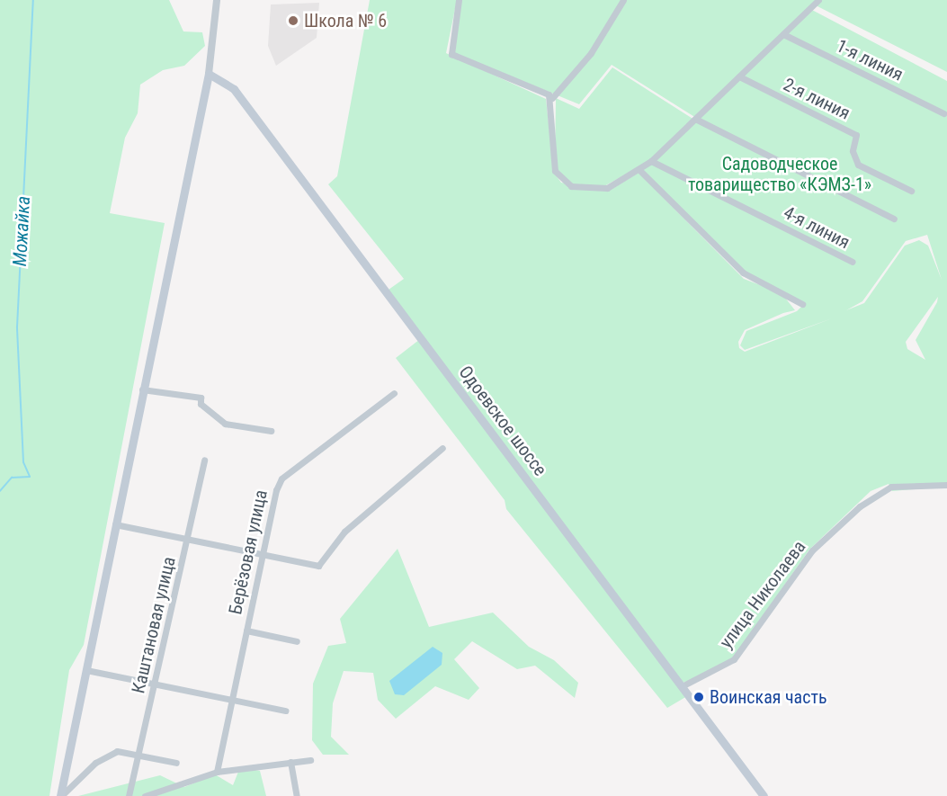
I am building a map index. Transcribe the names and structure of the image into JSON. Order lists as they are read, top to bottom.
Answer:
{
  "streets": {
    "main road": ["Одоевское шоссе"],
    "street": [
      "1-я линия",
      "2-я линия",
      "4-я линия",
      "Берёзовая улица",
      "улица Николаева",
      "Каштановая улица"
    ]
  },
  "crossings": [
    ["Одоевское шоссе", "улица Николаева"]
  ],
  "water": ["Можайка"],
  "parks": ["Садоводческое товарищество «КЭМЗ-1»"],
  "places": ["Школа № 6", "Воинская часть"]
}
